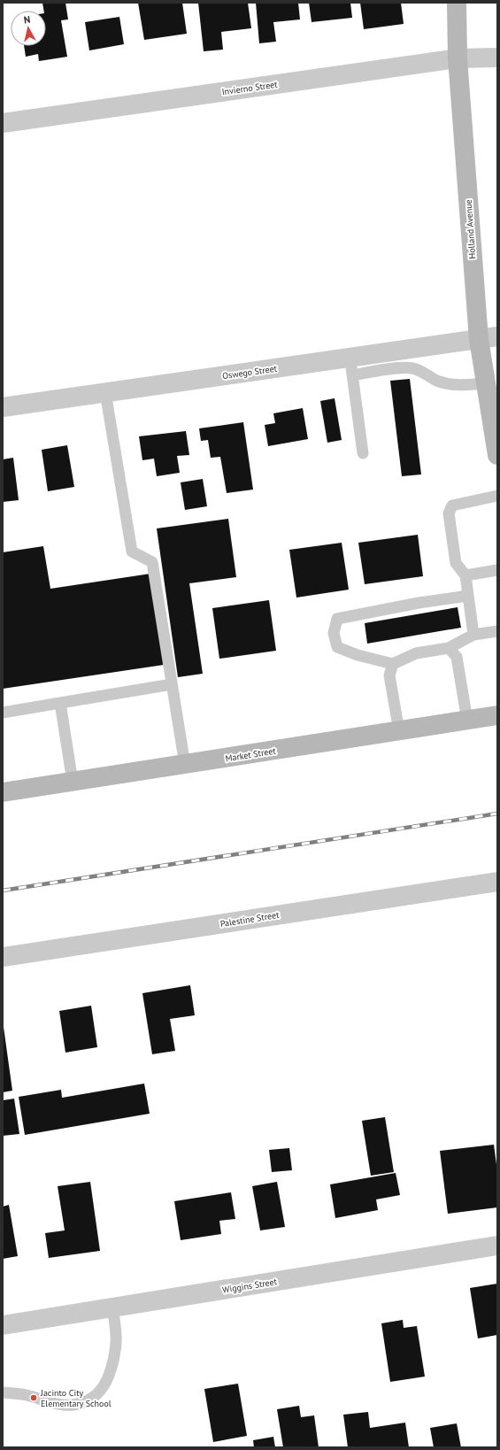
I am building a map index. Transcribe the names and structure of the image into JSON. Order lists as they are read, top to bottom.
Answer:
{
  "streets": {
    "main road": ["Holland Avenue", "Market Street"],
    "street": [
      "Invierno Street",
      "Oswego Street",
      "Palestine Street",
      "Wiggins Street"
    ]
  },
  "crossings": [
    ["Invierno Street", "Holland Avenue"],
    ["Holland Avenue", "Oswego Street"]
  ],
  "places": ["Jacinto City Elementary School"],
  "north": "top"
}
